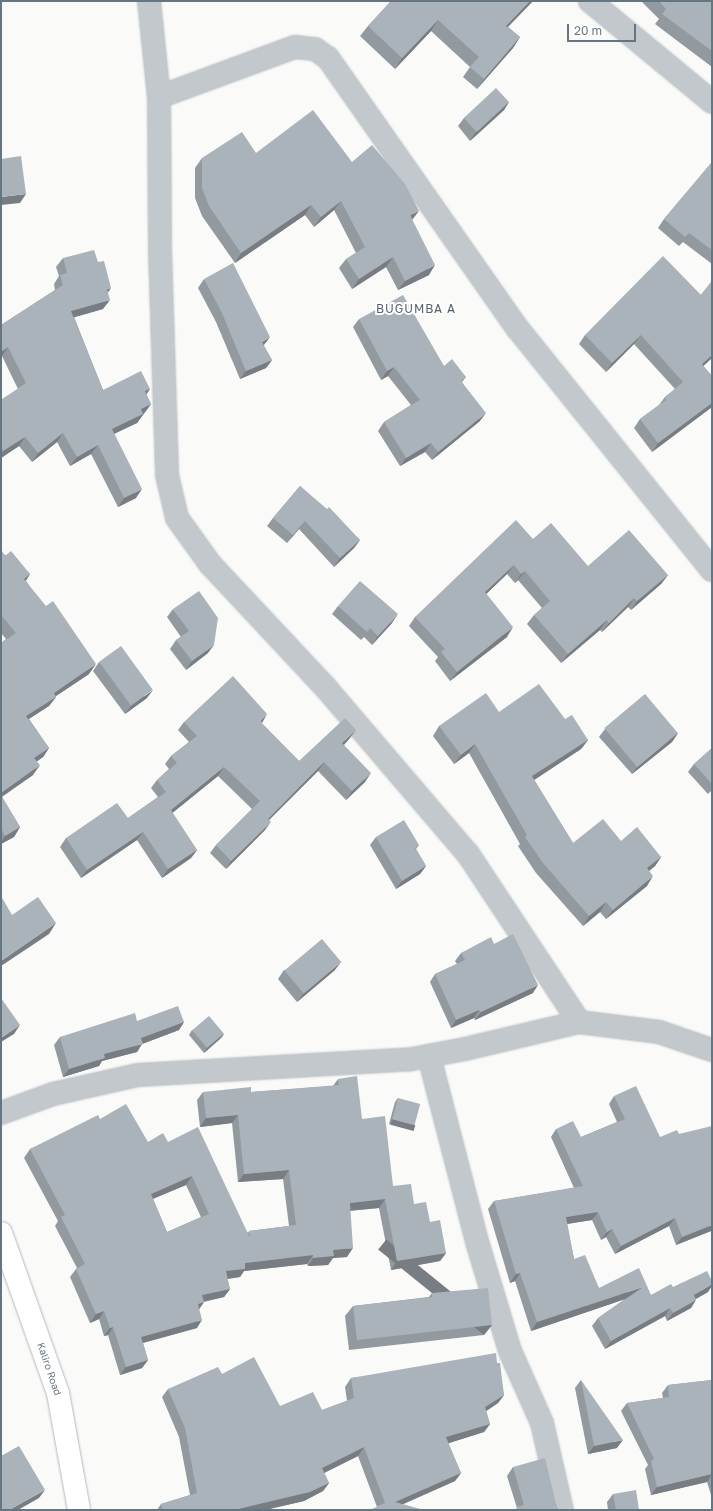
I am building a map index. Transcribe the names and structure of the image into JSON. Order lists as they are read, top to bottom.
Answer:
{
  "streets": {
    "main road": ["Kaliro Road"]
  },
  "districts": ["BUGUMBA A"],
  "scale_bar": "20 m"
}
